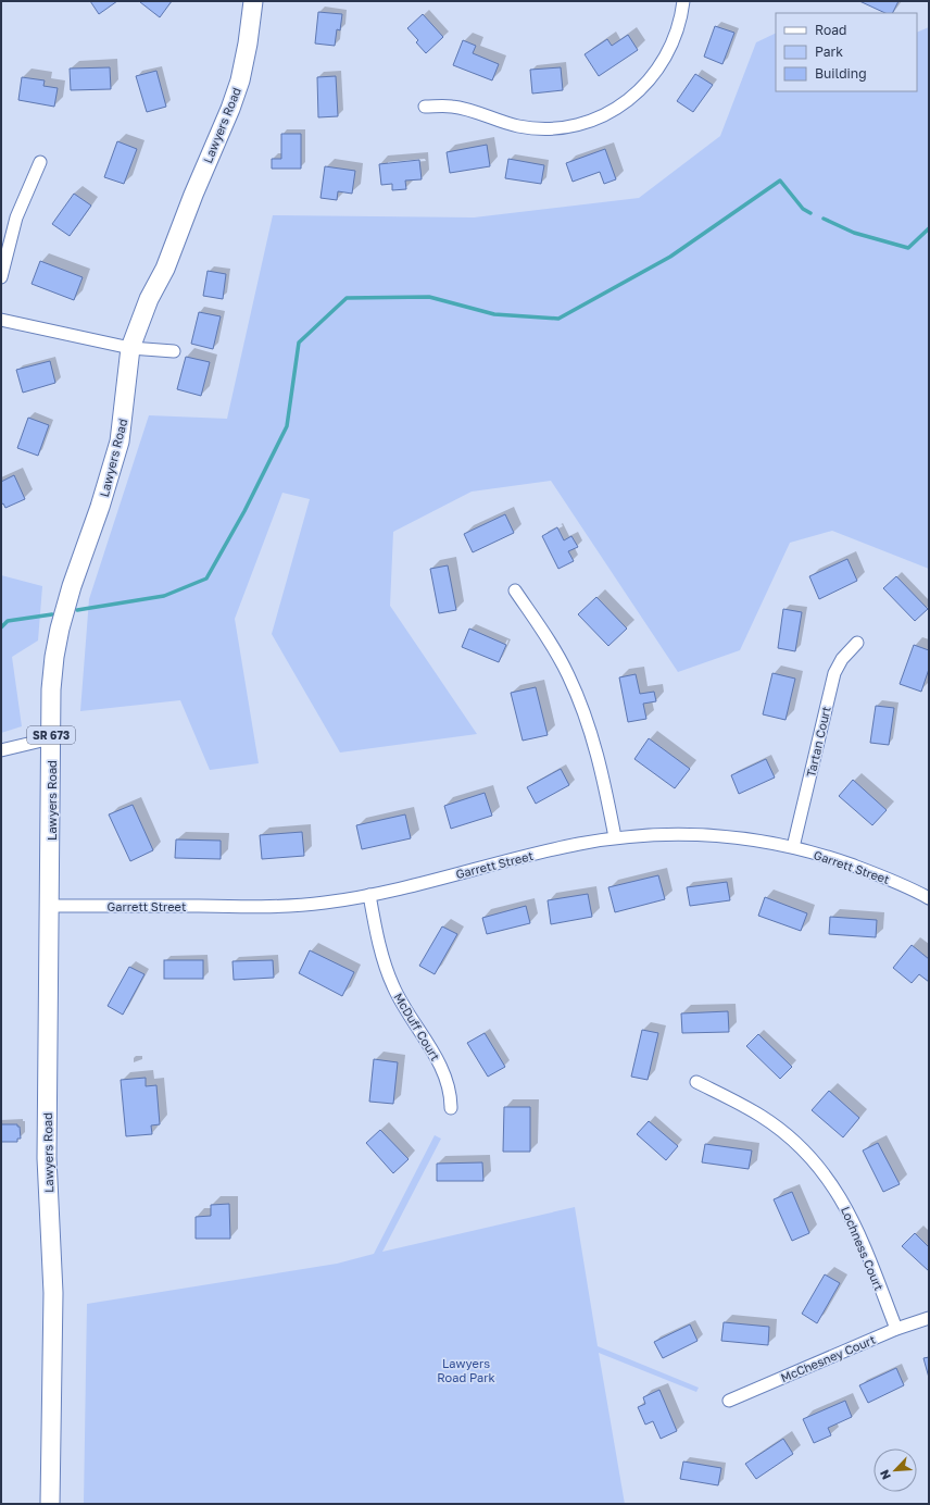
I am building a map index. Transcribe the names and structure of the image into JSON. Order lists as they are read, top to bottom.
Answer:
{
  "streets": {
    "main road": ["Lawyers Road", "SR 673"],
    "street": [
      "Tartan Court",
      "Garrett Street",
      "McDuff Court",
      "Lochness Court",
      "McChesney Court"
    ]
  },
  "crossings": [
    ["Lawyers Road", "Garrett Street"],
    ["Tartan Court", "Garrett Street"],
    ["Garrett Street", "McDuff Court"],
    ["Lochness Court", "McChesney Court"]
  ],
  "parks": ["Lawyers Road Park"],
  "legend": ["Road", "Park", "Building"],
  "north": "bottom left"
}
